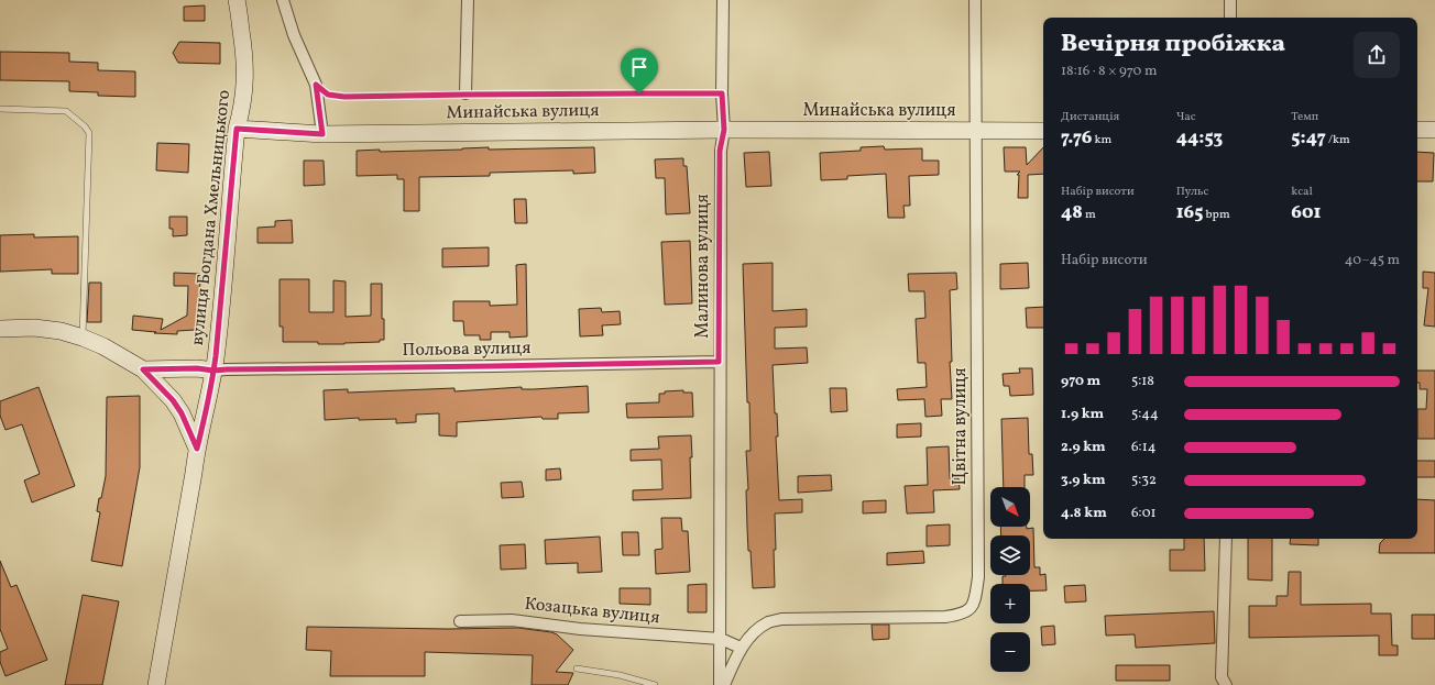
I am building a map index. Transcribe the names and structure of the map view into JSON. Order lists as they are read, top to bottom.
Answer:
{
  "streets": {
    "street": [
      "Минайська вулиця",
      "вулиця Богдана Хмельницького",
      "Малинова вулиця",
      "Польова вулиця",
      "Цвітна вулиця",
      "Козацька вулиця"
    ]
  },
  "crossings": [
    ["Минайська вулиця", "вулиця Богдана Хмельницького"],
    ["Минайська вулиця", "Малинова вулиця"],
    ["Минайська вулиця", "Цвітна вулиця"],
    ["вулиця Богдана Хмельницького", "Польова вулиця"],
    ["Малинова вулиця", "Польова вулиця"],
    ["Малинова вулиця", "Козацька вулиця"],
    ["Цвітна вулиця", "Козацька вулиця"]
  ],
  "north": "bottom right",
  "page": {
    "heading": ["Вечірня пробіжка", "18:16 · 8 × 970 m"],
    "stats": [
      ["Дистанція", "7.76 km"],
      ["Час", "44:53"],
      ["Темп", "5:47 /km"],
      ["Набір висоти", "48 m"],
      ["Пульс", "165 bpm"],
      ["kcal", "601"]
    ],
    "chart": ["Набір висоти", "40–45 m"],
    "list": [
      {
        "name": "970 m",
        "note": "5:18"
      },
      {
        "name": "1.9 km",
        "note": "5:44"
      },
      {
        "name": "2.9 km",
        "note": "6:14"
      },
      {
        "name": "3.9 km",
        "note": "5:32"
      },
      {
        "name": "4.8 km",
        "note": "6:01"
      }
    ],
    "map_buttons": ["+", "−"]
  }
}
